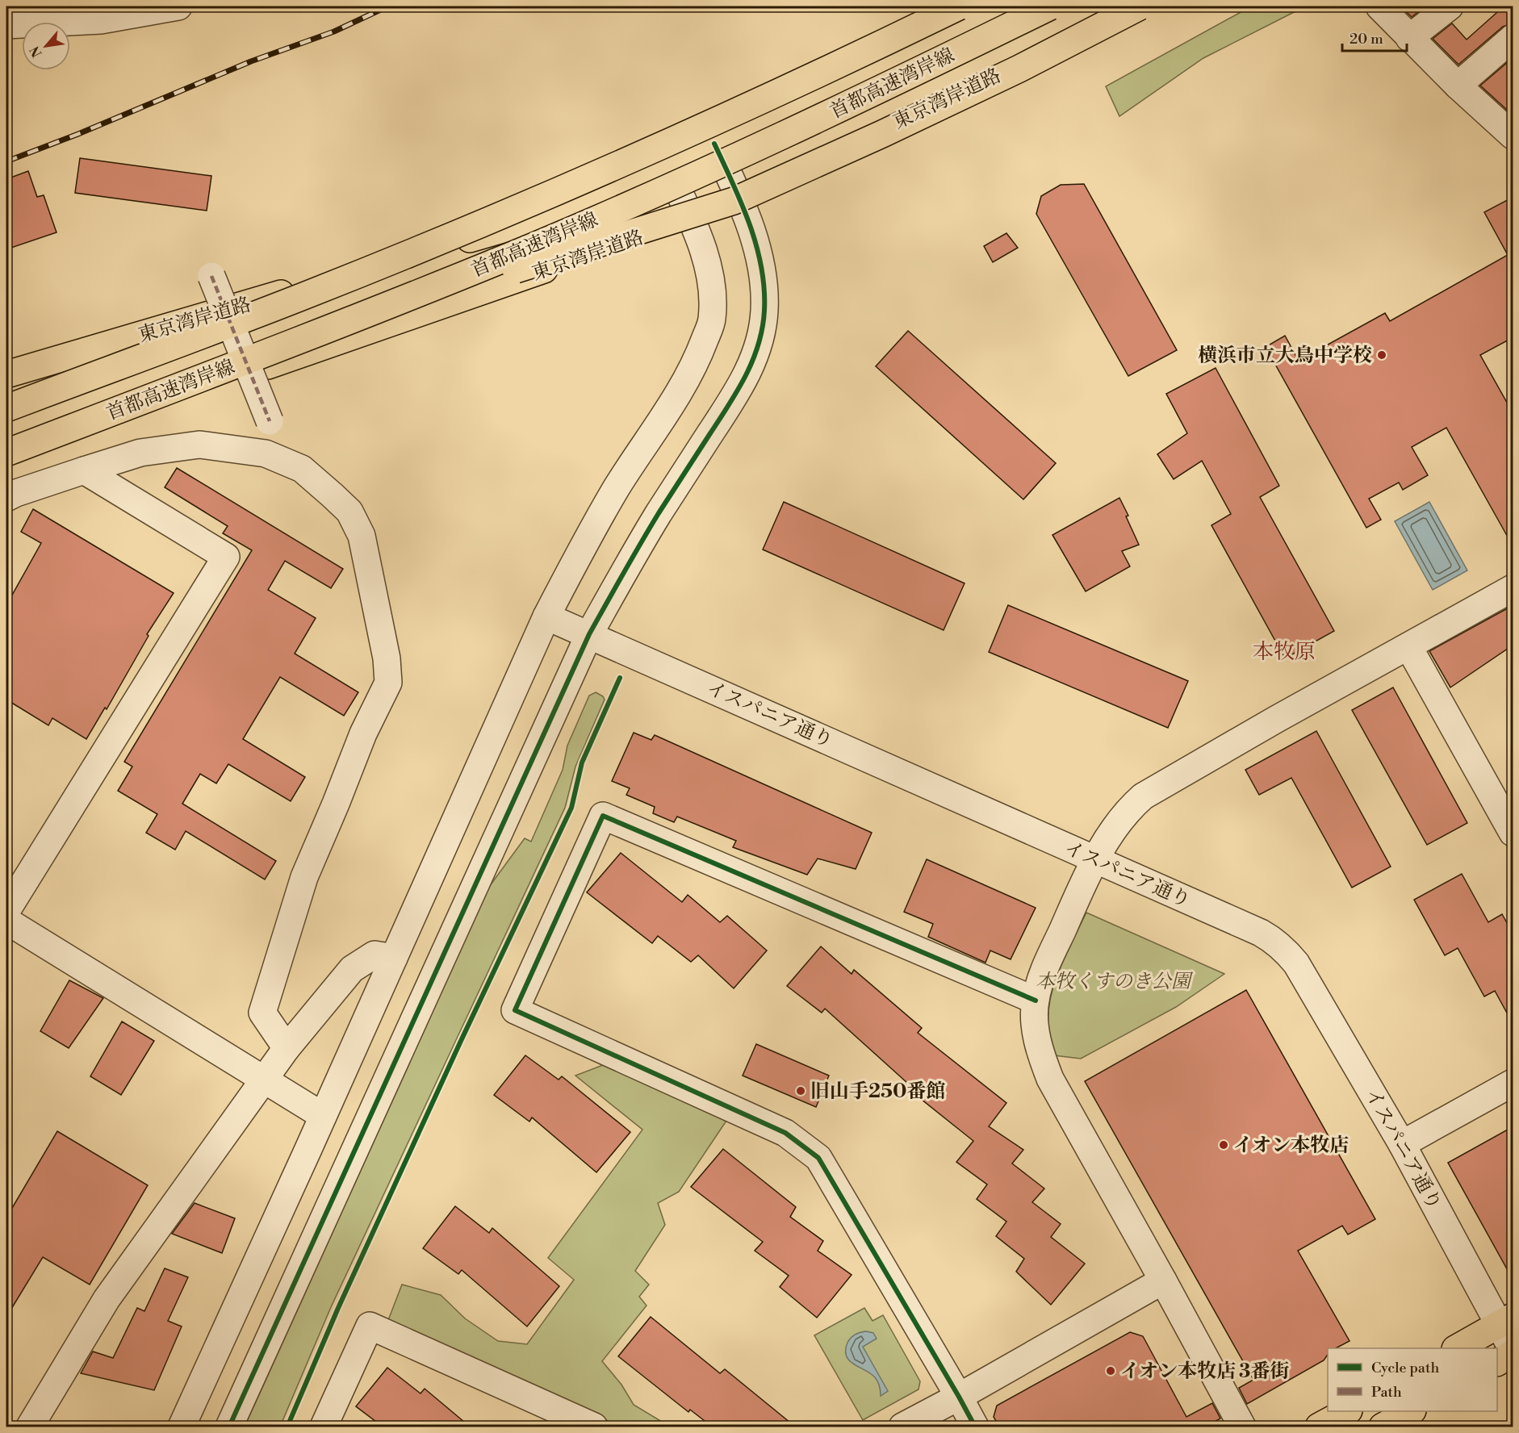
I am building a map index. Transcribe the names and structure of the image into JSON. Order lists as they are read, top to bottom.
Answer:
{
  "streets": {
    "main road": ["首都高速湾岸線", "東京湾岸道路"],
    "street": ["イスパニア通り"]
  },
  "crossings": [
    ["首都高速湾岸線", "東京湾岸道路"]
  ],
  "districts": ["本牧原"],
  "parks": ["本牧くすのき公園"],
  "places": [
    "横浜市立大鳥中学校",
    "旧山手250番館",
    "イオン本牧店",
    "イオン本牧店 3番街"
  ],
  "legend": ["Cycle path", "Path"],
  "scale_bar": "20 m",
  "north": "bottom left"
}
